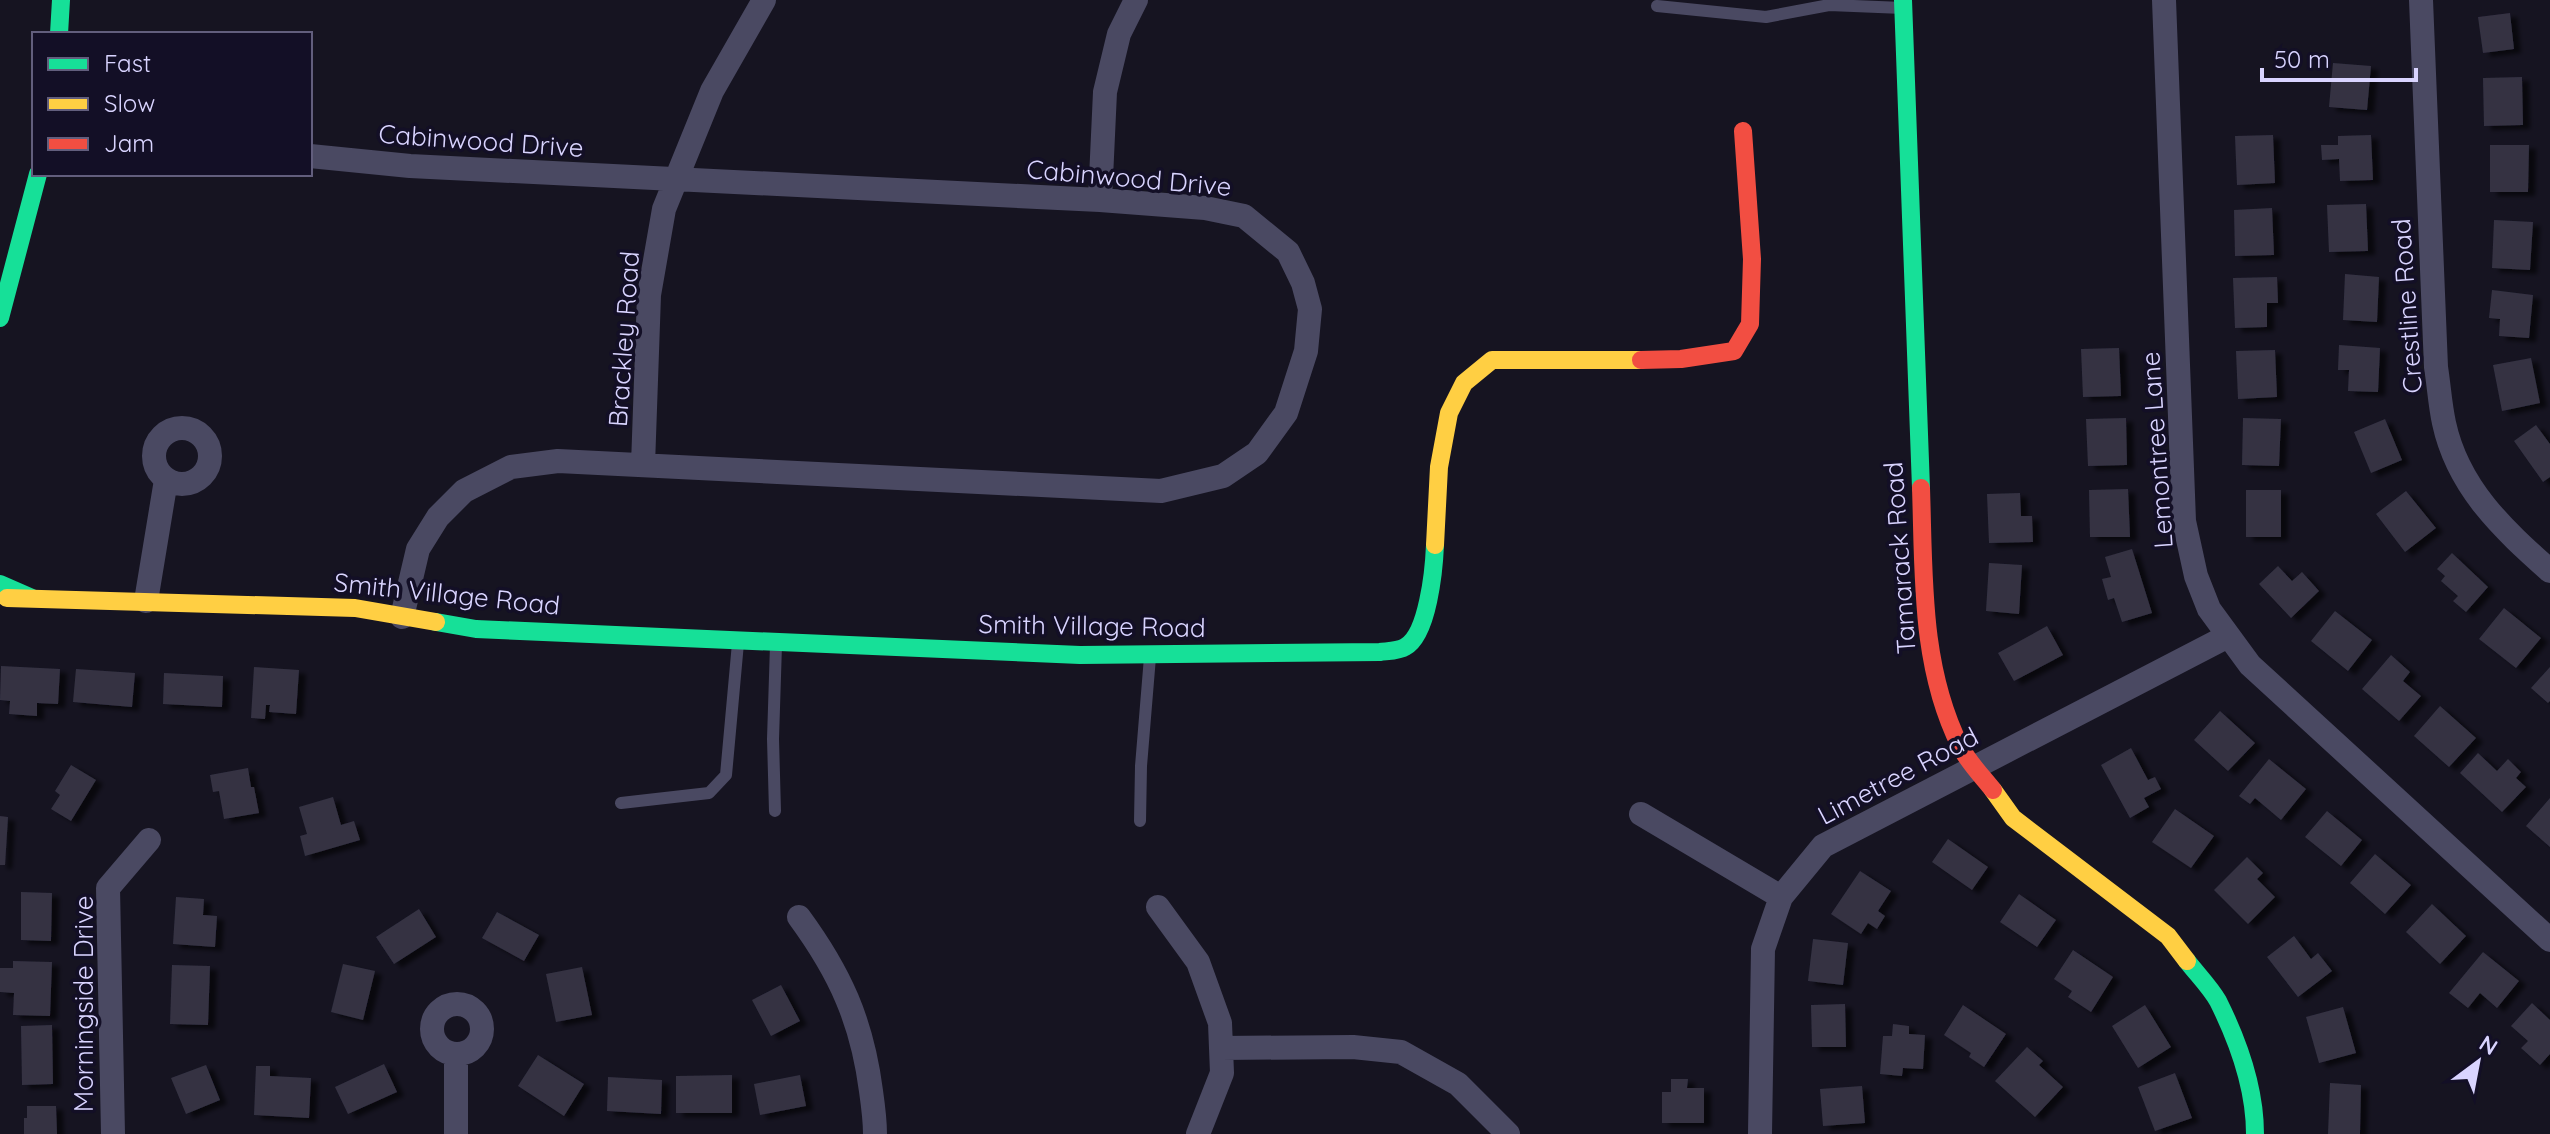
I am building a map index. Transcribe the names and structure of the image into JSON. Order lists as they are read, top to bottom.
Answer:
{
  "streets": {
    "street": [
      "Cabinwood Drive",
      "Crestline Road",
      "Brackley Road",
      "Lemontree Lane",
      "Tamarack Road",
      "Smith Village Road",
      "Limetree Road",
      "Morningside Drive"
    ]
  },
  "crossings": [
    ["Cabinwood Drive", "Brackley Road"],
    ["Cabinwood Drive", "Smith Village Road"],
    ["Lemontree Lane", "Limetree Road"],
    ["Tamarack Road", "Limetree Road"]
  ],
  "legend": ["Fast", "Slow", "Jam"],
  "scale_bar": "50 m",
  "north": "top right"
}
